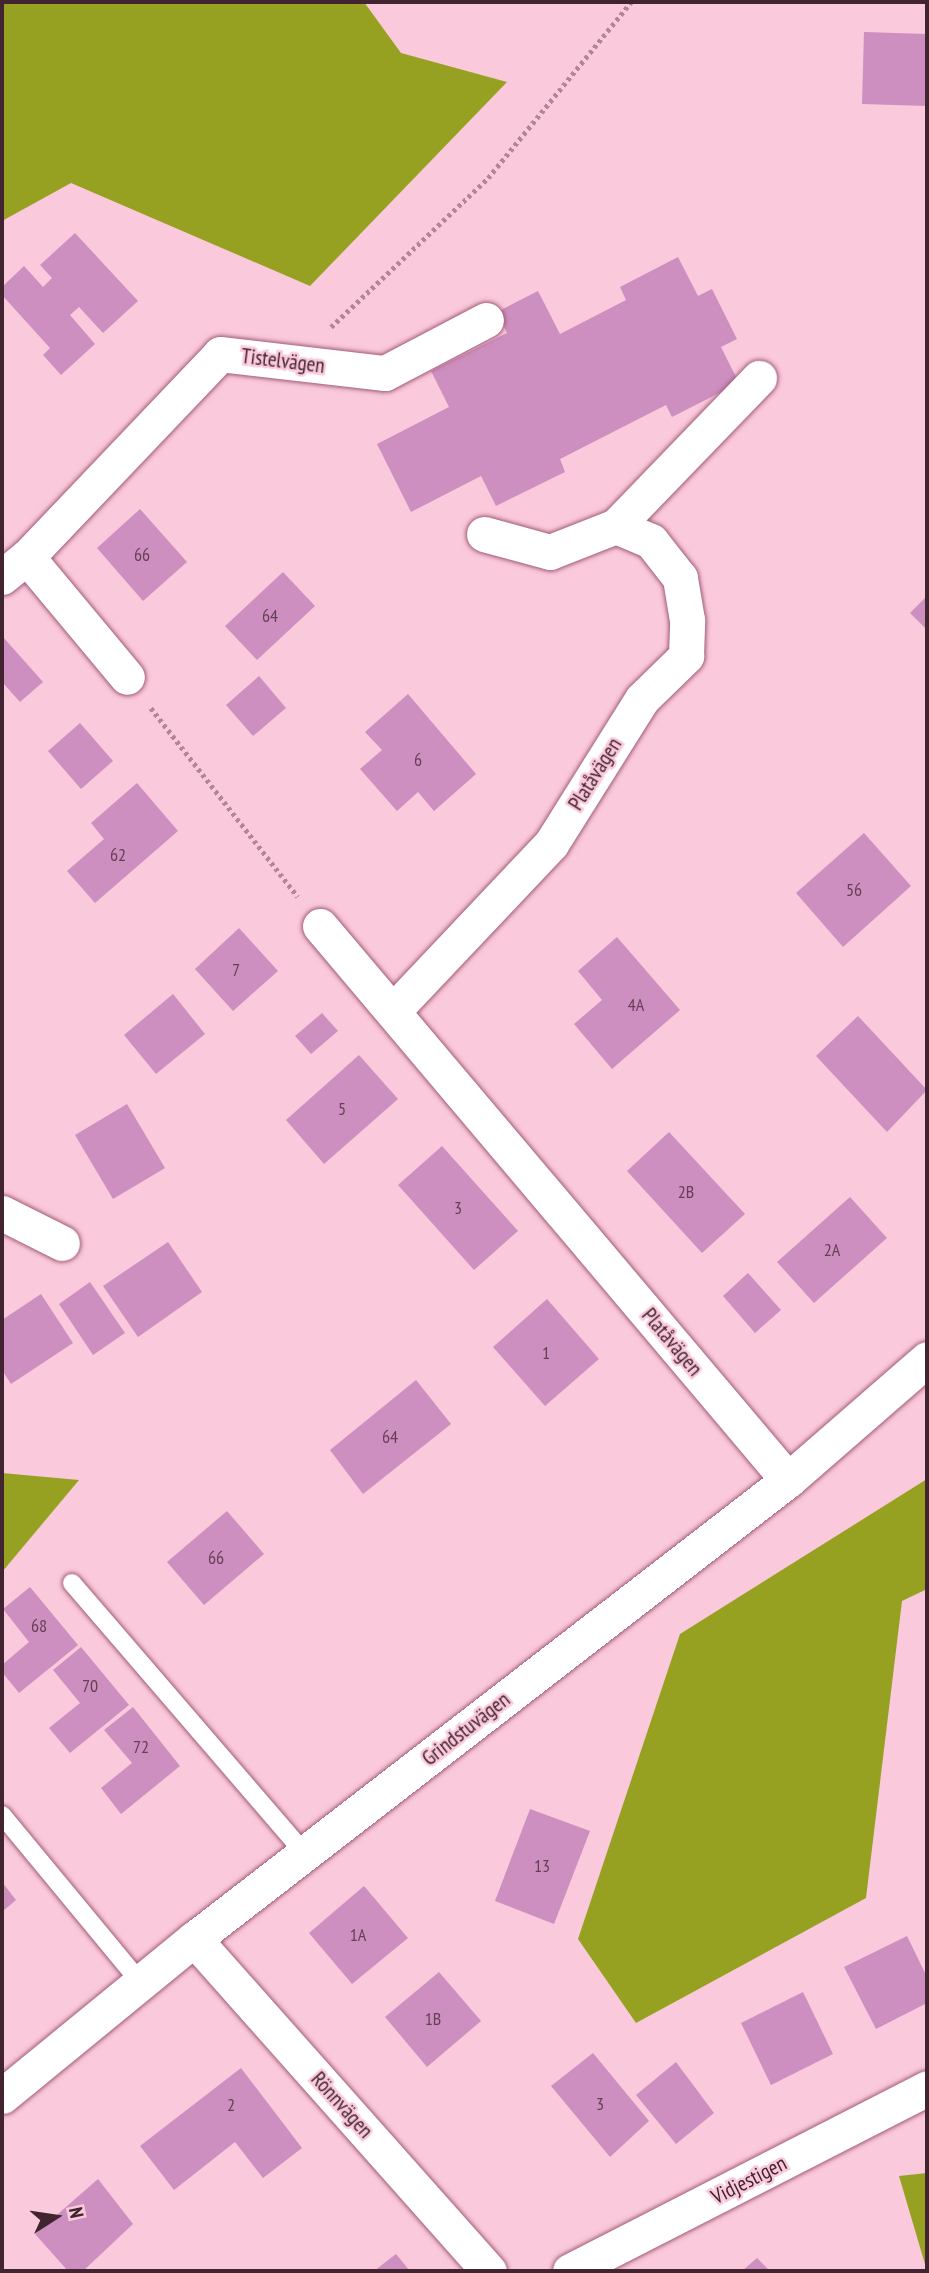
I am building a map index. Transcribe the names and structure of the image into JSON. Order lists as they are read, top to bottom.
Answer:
{
  "streets": {
    "street": [
      "Tistelvägen",
      "Platåvägen",
      "Grindstuvägen",
      "Rönnvägen",
      "Vidjestigen"
    ]
  },
  "crossings": [
    ["Platåvägen", "Grindstuvägen"],
    ["Grindstuvägen", "Rönnvägen"]
  ],
  "house_numbers": [
    "66",
    "64",
    "6",
    "62",
    "56",
    "7",
    "4A",
    "5",
    "2B",
    "3",
    "2A",
    "1",
    "64",
    "66",
    "68",
    "70",
    "72",
    "13",
    "1A",
    "1B",
    "3",
    "2"
  ],
  "north": "right"
}
